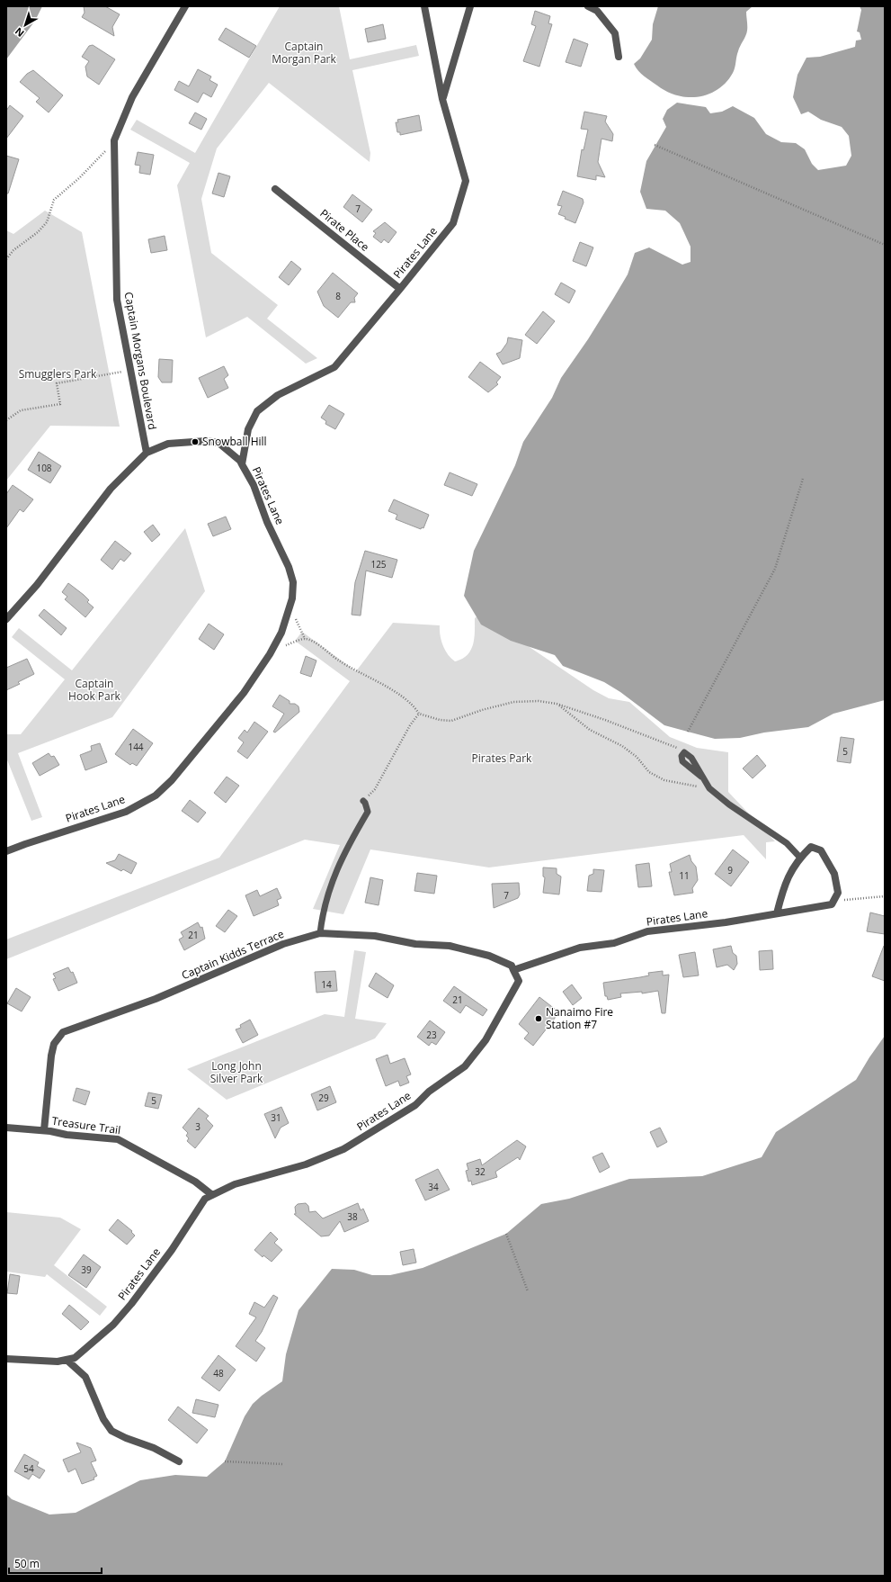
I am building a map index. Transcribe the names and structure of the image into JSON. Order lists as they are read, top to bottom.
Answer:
{
  "streets": {
    "street": [
      "Pirate Place",
      "Pirates Lane",
      "Captain Morgans Boulevard",
      "Captain Kidds Terrace",
      "Treasure Trail"
    ]
  },
  "crossings": [
    ["Pirate Place", "Pirates Lane"],
    ["Pirates Lane", "Captain Kidds Terrace"],
    ["Pirates Lane", "Treasure Trail"],
    ["Captain Kidds Terrace", "Treasure Trail"]
  ],
  "parks": [
    "Captain Morgan Park",
    "Smugglers Park",
    "Captain Hook Park",
    "Pirates Park",
    "Long John Silver Park"
  ],
  "places": ["Snowball Hill", "Nanaimo Fire Station #7"],
  "house_numbers": [
    "7",
    "8",
    "108",
    "125",
    "144",
    "5",
    "9",
    "11",
    "7",
    "21",
    "14",
    "21",
    "23",
    "29",
    "5",
    "31",
    "3",
    "32",
    "34",
    "38",
    "39",
    "48",
    "54"
  ],
  "scale_bar": "50 m",
  "north": "bottom left"
}
